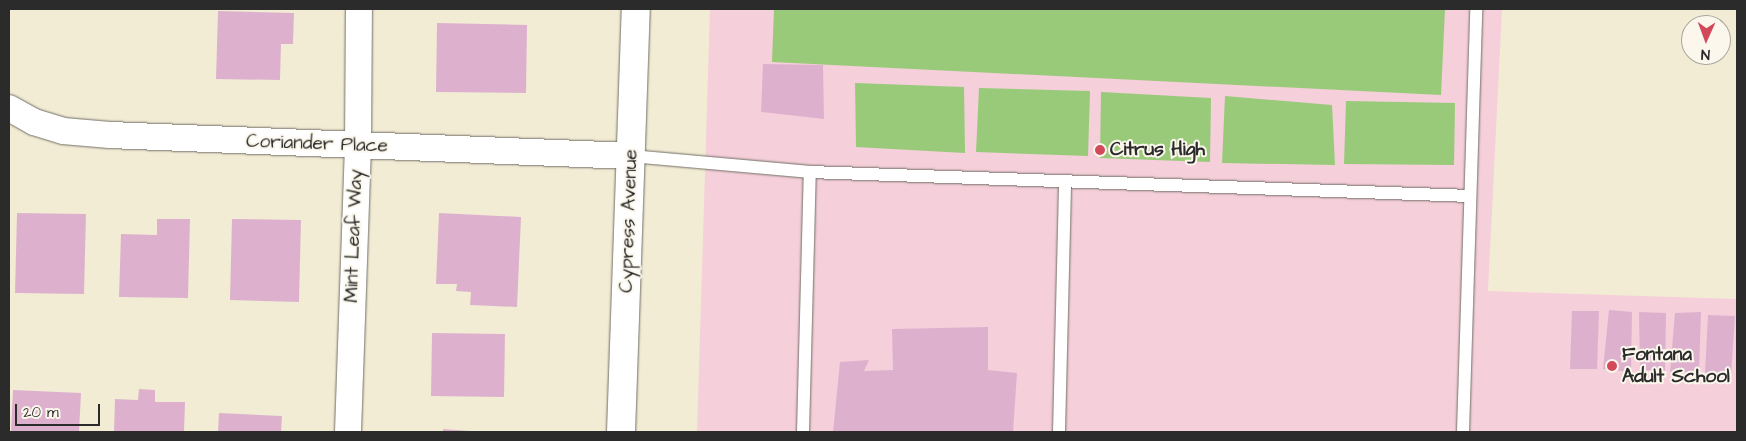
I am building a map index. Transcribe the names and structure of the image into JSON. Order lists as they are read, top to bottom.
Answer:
{
  "streets": {
    "street": ["Coriander Place", "Cypress Avenue", "Mint Leaf Way"]
  },
  "crossings": [
    ["Coriander Place", "Cypress Avenue"],
    ["Coriander Place", "Mint Leaf Way"]
  ],
  "places": ["Citrus High", "Fontana Adult School"],
  "scale_bar": "20 m",
  "north": "bottom"
}
